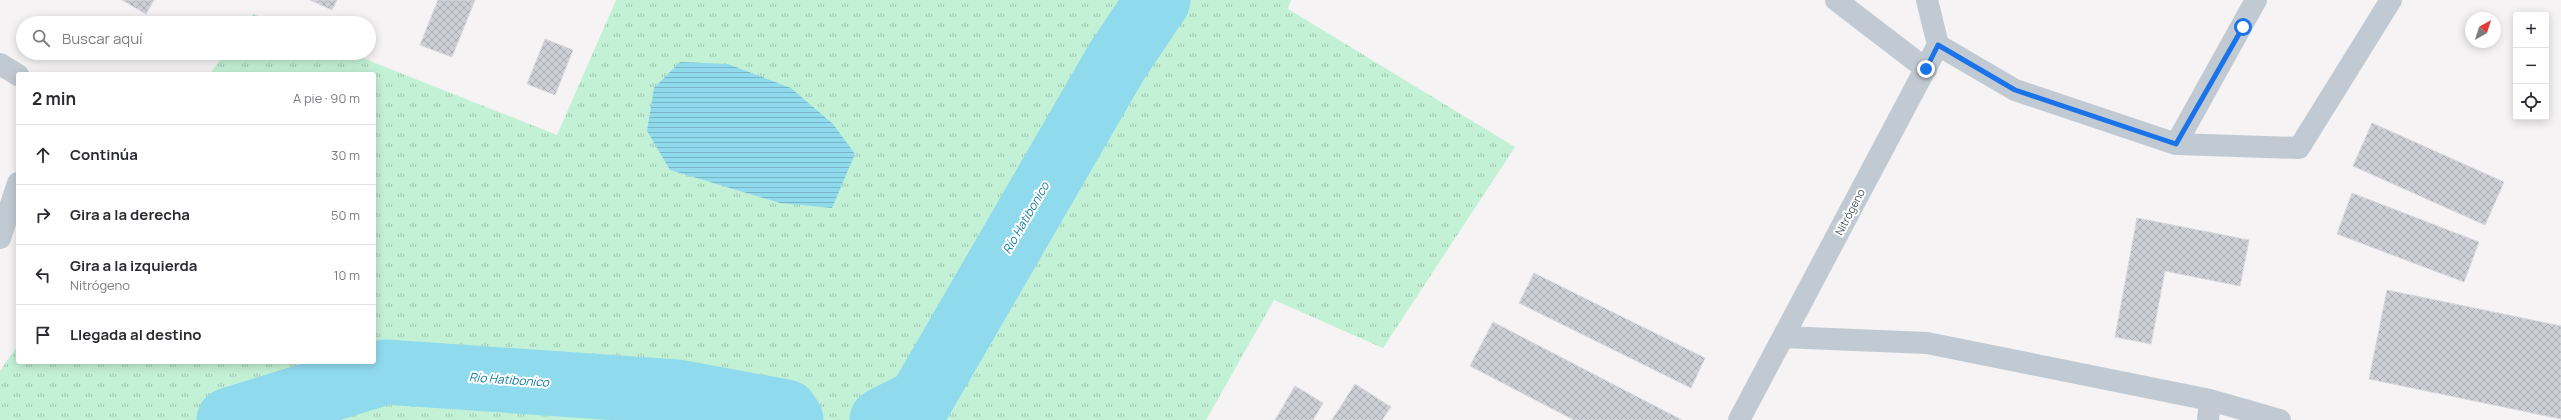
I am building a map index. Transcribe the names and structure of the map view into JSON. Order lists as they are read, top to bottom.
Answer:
{
  "streets": {
    "street": ["Nitrógeno"]
  },
  "water": ["Río Hatibonico"],
  "north": "top right",
  "page": {
    "map_buttons": ["+", "−"],
    "search": "Buscar aquí",
    "heading": ["2 min", "A pie · 90 m"],
    "list": [
      ["Continúa", "30 m"],
      ["Gira a la derecha", "50 m"],
      ["Gira a la izquierda", "Nitrógeno", "10 m"],
      "Llegada al destino"
    ]
  }
}
